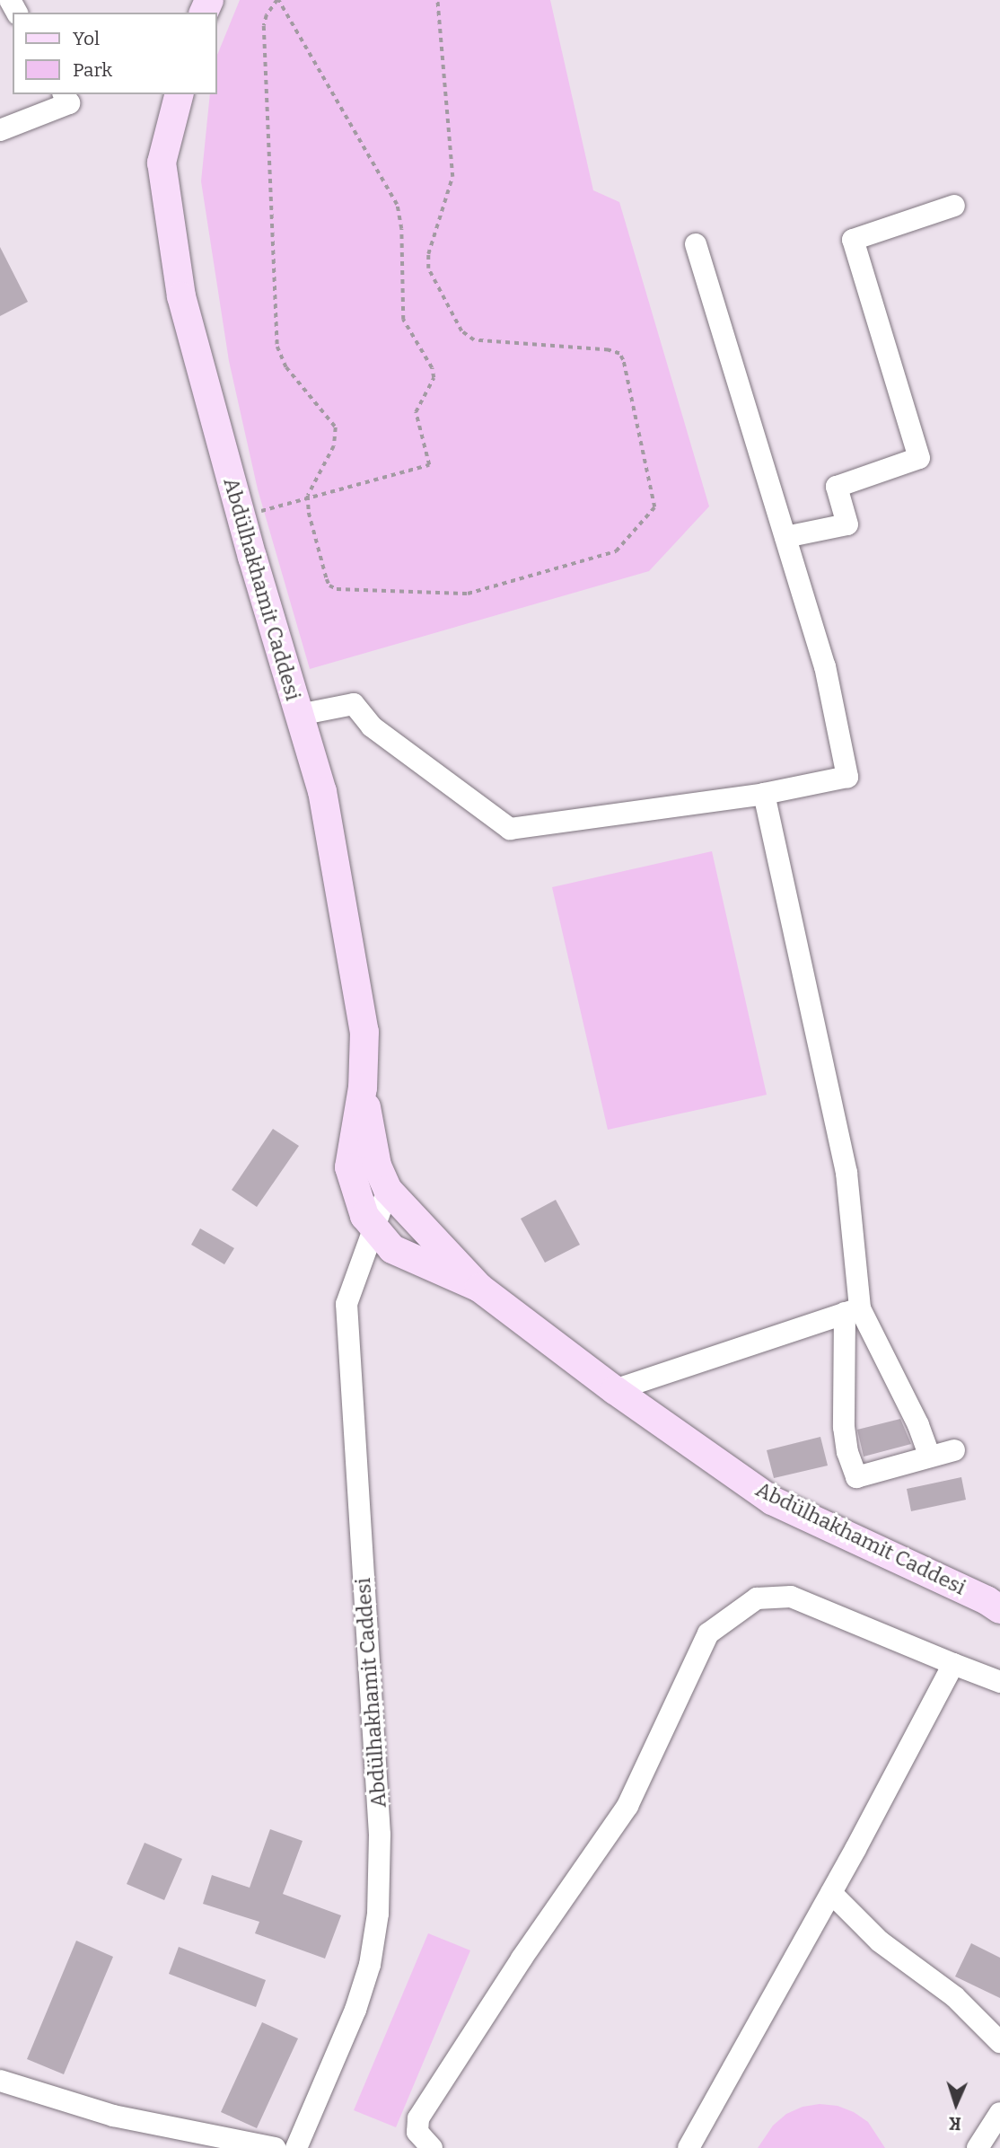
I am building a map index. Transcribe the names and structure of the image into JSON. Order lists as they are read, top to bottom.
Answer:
{
  "streets": {
    "main road": ["Abdülhakhamit Caddesi"]
  },
  "legend": ["Yol", "Park"],
  "north": "bottom"
}
